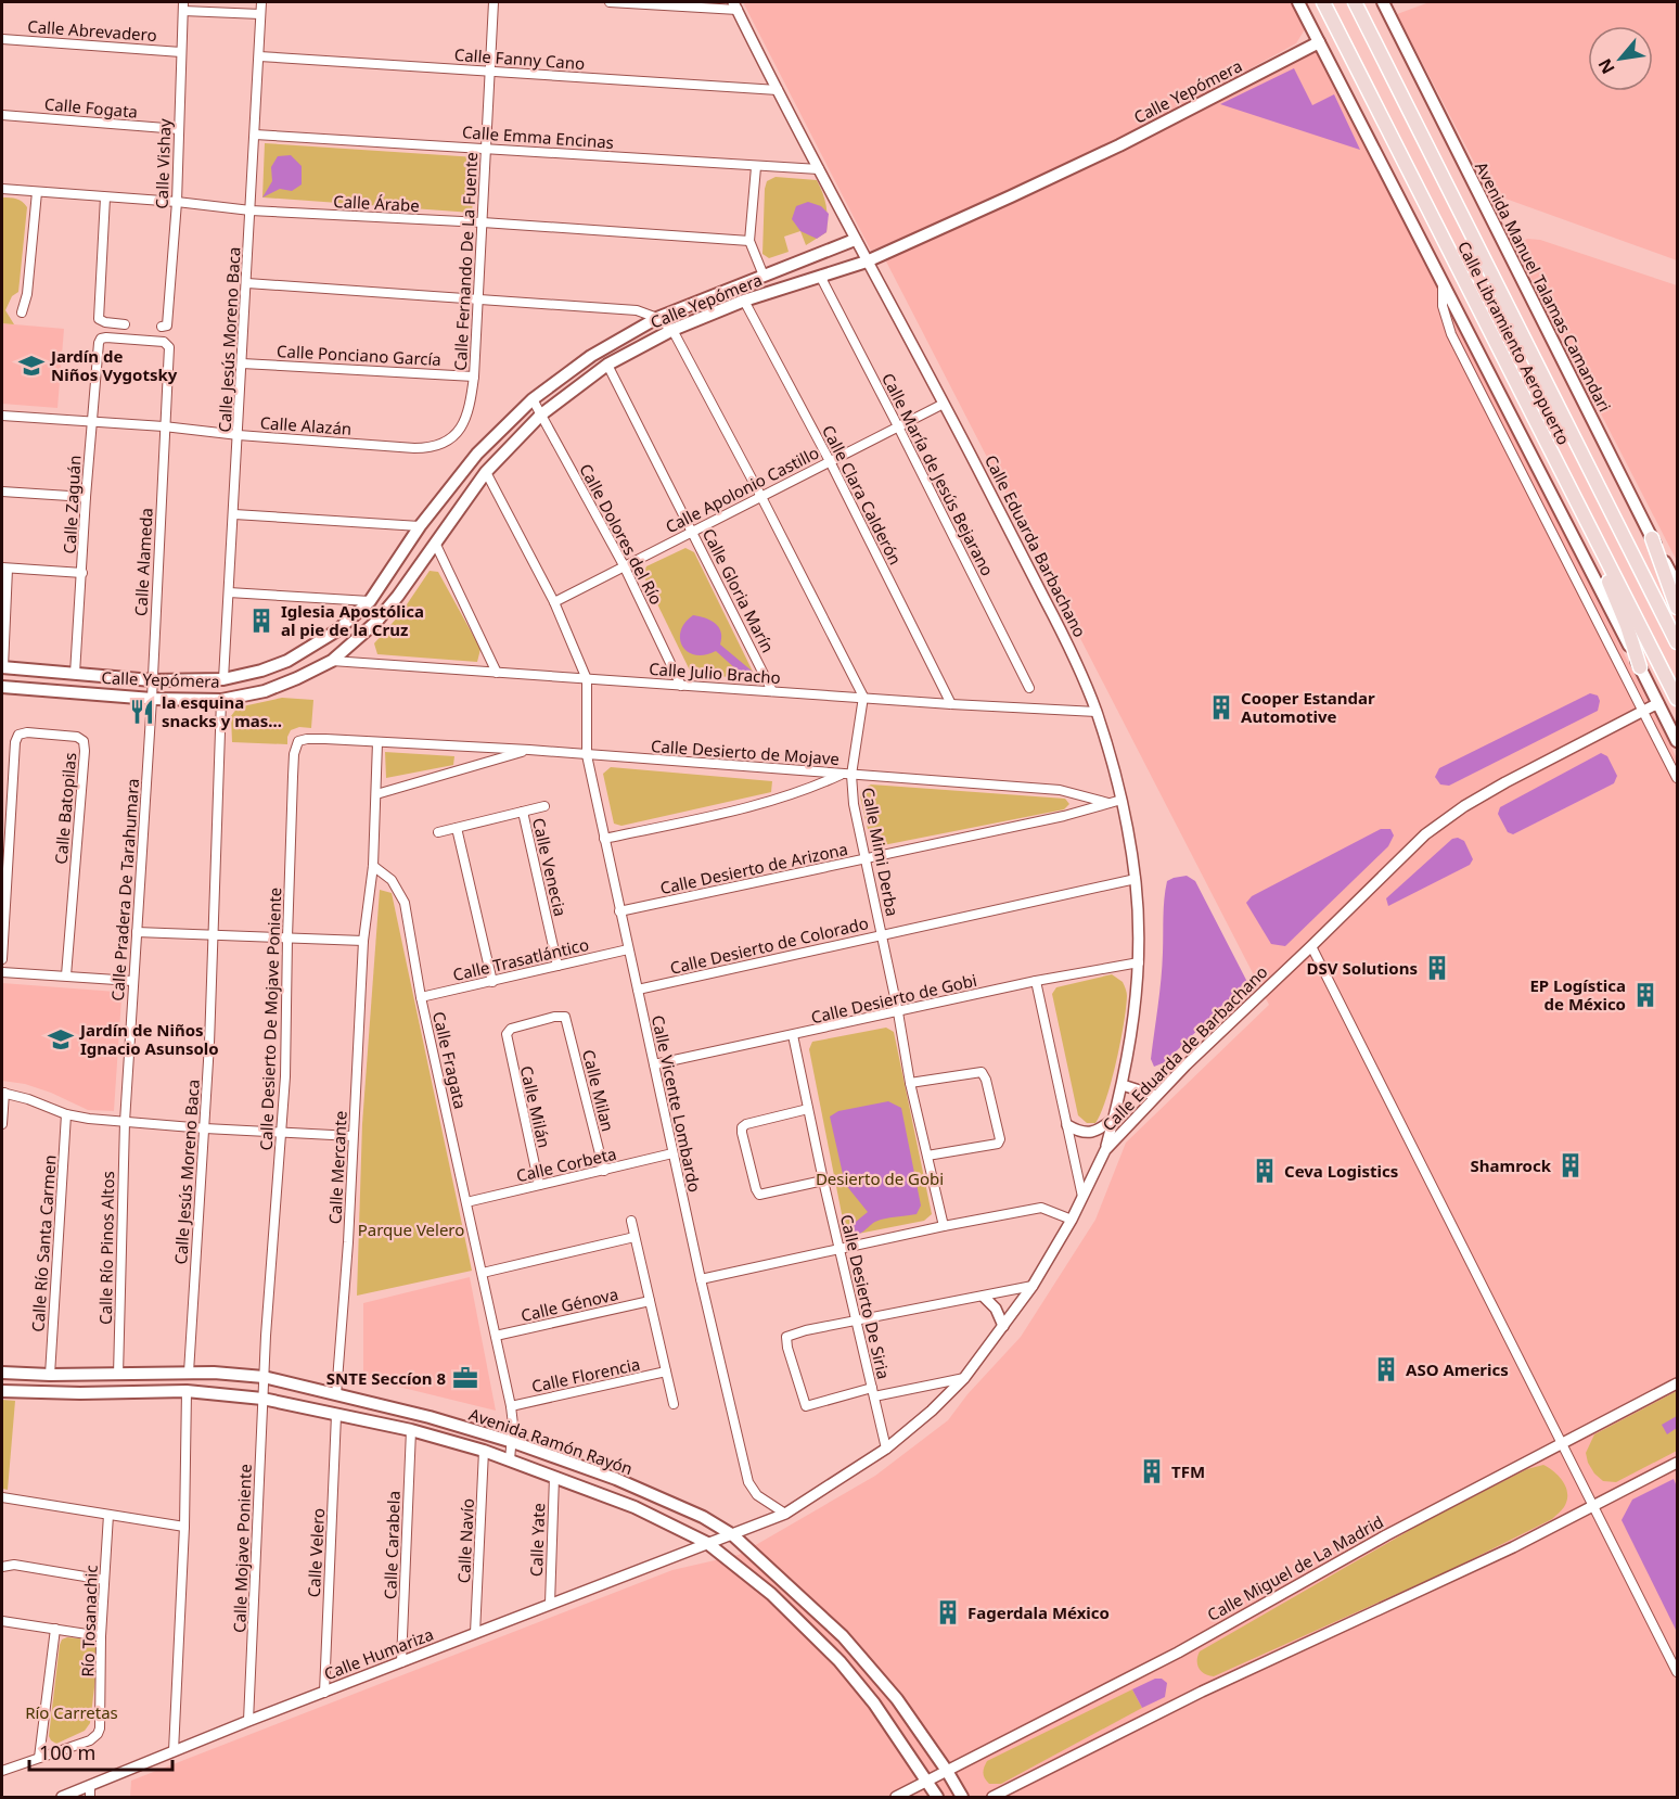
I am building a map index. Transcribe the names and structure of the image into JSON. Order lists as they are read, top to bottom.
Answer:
{
  "streets": {
    "highway": ["Calle Libramiento Aeropuerto"],
    "main road": ["Calle Yepómera", "Avenida Manuel Talamas Camandari", "Avenida Ramón Rayón"],
    "street": [
      "Calle Abrevadero",
      "Calle Fanny Cano",
      "Calle Fogata",
      "Calle Emma Encinas",
      "Calle Vishay",
      "Calle Árabe",
      "Calle Fernando De La Fuente",
      "Calle Jesús Moreno Baca",
      "Calle Ponciano García",
      "Calle Alazán",
      "Calle María de Jesús Bejarano",
      "Calle Apolonio Castillo",
      "Calle Clara Calderón",
      "Calle Zaguán",
      "Calle Dolores del Río",
      "Calle Eduarda Barbachano",
      "Calle Alameda",
      "Calle Gloria Marín",
      "Calle Julio Bracho",
      "Calle Desierto de Mojave",
      "Calle Batopilas",
      "Calle Mimi Derba",
      "Calle Venecia",
      "Calle Desierto de Arizona",
      "Calle Pradera De Tarahumara",
      "Calle Desierto de Colorado",
      "Calle Trasatlántico",
      "Calle Desierto de Gobi",
      "Calle Desierto De Mojave Poniente",
      "Calle Eduarda de Barbachano",
      "Calle Fragata",
      "Calle Milan",
      "Calle Vicente Lombardo",
      "Calle Milán",
      "Calle Corbeta",
      "Calle Mercante",
      "Calle Río Santa Carmen",
      "Calle Río Pinos Altos",
      "Calle Desierto De Siria",
      "Calle Génova",
      "Calle Florencia",
      "Calle Yate",
      "Calle Navío",
      "Calle Carabela",
      "Calle Mojave Poniente",
      "Calle Velero",
      "Calle Miguel de La Madrid",
      "Río Tosanachic",
      "Calle Humariza"
    ]
  },
  "crossings": [
    ["Calle Abrevadero", "Calle Vishay"],
    ["Calle Fanny Cano", "Calle Fernando De La Fuente"],
    ["Calle Fanny Cano", "Calle Jesús Moreno Baca"],
    ["Calle Fanny Cano", "Calle Eduarda Barbachano"],
    ["Calle Yepómera", "Calle Jesús Moreno Baca"],
    ["Calle Yepómera", "Calle María de Jesús Bejarano"],
    ["Calle Yepómera", "Calle Clara Calderón"],
    ["Calle Yepómera", "Calle Zaguán"],
    ["Calle Yepómera", "Calle Dolores del Río"],
    ["Calle Yepómera", "Calle Eduarda Barbachano"],
    ["Calle Yepómera", "Calle Alameda"],
    ["Calle Yepómera", "Calle Gloria Marín"],
    ["Calle Yepómera", "Calle Julio Bracho"],
    ["Calle Yepómera", "Calle Pradera De Tarahumara"],
    ["Calle Fogata", "Calle Vishay"],
    ["Calle Emma Encinas", "Calle Fernando De La Fuente"],
    ["Calle Emma Encinas", "Calle Jesús Moreno Baca"],
    ["Calle Emma Encinas", "Calle Eduarda Barbachano"],
    ["Calle Vishay", "Calle Árabe"],
    ["Calle Árabe", "Calle Fernando De La Fuente"],
    ["Calle Árabe", "Calle Jesús Moreno Baca"],
    ["Calle Fernando De La Fuente", "Calle Ponciano García"],
    ["Calle Fernando De La Fuente", "Calle Alazán"],
    ["Calle Jesús Moreno Baca", "Calle Ponciano García"],
    ["Calle Jesús Moreno Baca", "Calle Alazán"],
    ["Calle Jesús Moreno Baca", "Avenida Ramón Rayón"],
    ["Calle Alazán", "Calle Zaguán"],
    ["Calle Alazán", "Calle Alameda"],
    ["Calle María de Jesús Bejarano", "Calle Apolonio Castillo"],
    ["Calle Apolonio Castillo", "Calle Clara Calderón"],
    ["Calle Apolonio Castillo", "Calle Dolores del Río"],
    ["Calle Apolonio Castillo", "Calle Eduarda Barbachano"],
    ["Calle Apolonio Castillo", "Calle Gloria Marín"],
    ["Calle Clara Calderón", "Calle Julio Bracho"],
    ["Calle Zaguán", "Calle Alameda"],
    ["Calle Dolores del Río", "Calle Julio Bracho"],
    ["Calle Eduarda Barbachano", "Calle Julio Bracho"],
    ["Calle Eduarda Barbachano", "Calle Desierto de Arizona"],
    ["Calle Eduarda Barbachano", "Calle Desierto de Colorado"],
    ["Calle Eduarda Barbachano", "Calle Desierto de Gobi"],
    ["Calle Eduarda Barbachano", "Calle Eduarda de Barbachano"],
    ["Calle Alameda", "Calle Pradera De Tarahumara"],
    ["Calle Gloria Marín", "Calle Julio Bracho"],
    ["Calle Julio Bracho", "Calle Mimi Derba"],
    ["Calle Julio Bracho", "Calle Vicente Lombardo"],
    ["Calle Desierto de Mojave", "Calle Mimi Derba"],
    ["Calle Desierto de Mojave", "Calle Desierto de Arizona"],
    ["Calle Desierto de Mojave", "Calle Desierto De Mojave Poniente"],
    ["Calle Desierto de Mojave", "Calle Vicente Lombardo"],
    ["Calle Desierto de Mojave", "Calle Mercante"],
    ["Calle Mimi Derba", "Calle Desierto de Arizona"],
    ["Calle Mimi Derba", "Calle Desierto de Colorado"],
    ["Calle Mimi Derba", "Calle Desierto de Gobi"],
    ["Calle Mimi Derba", "Calle Desierto De Siria"],
    ["Calle Venecia", "Calle Trasatlántico"],
    ["Calle Desierto de Arizona", "Calle Vicente Lombardo"],
    ["Calle Pradera De Tarahumara", "Calle Río Pinos Altos"],
    ["Calle Desierto de Colorado", "Calle Vicente Lombardo"],
    ["Calle Trasatlántico", "Calle Fragata"],
    ["Calle Trasatlántico", "Calle Vicente Lombardo"],
    ["Calle Desierto de Gobi", "Calle Vicente Lombardo"],
    ["Calle Desierto de Gobi", "Calle Desierto De Siria"],
    ["Calle Desierto De Mojave Poniente", "Calle Mercante"],
    ["Calle Desierto De Mojave Poniente", "Avenida Ramón Rayón"],
    ["Calle Desierto De Mojave Poniente", "Calle Mojave Poniente"],
    ["Calle Eduarda de Barbachano", "Calle Vicente Lombardo"],
    ["Calle Eduarda de Barbachano", "Calle Desierto De Siria"],
    ["Calle Eduarda de Barbachano", "Avenida Ramón Rayón"],
    ["Calle Eduarda de Barbachano", "Calle Humariza"],
    ["Calle Fragata", "Calle Corbeta"],
    ["Calle Fragata", "Calle Mercante"],
    ["Calle Fragata", "Calle Génova"],
    ["Calle Fragata", "Calle Florencia"],
    ["Calle Fragata", "Avenida Ramón Rayón"],
    ["Calle Milan", "Calle Milán"],
    ["Calle Milan", "Calle Corbeta"],
    ["Calle Vicente Lombardo", "Calle Corbeta"],
    ["Calle Vicente Lombardo", "Calle Desierto De Siria"],
    ["Calle Milán", "Calle Corbeta"],
    ["Calle Mercante", "Avenida Ramón Rayón"],
    ["Calle Río Santa Carmen", "Avenida Ramón Rayón"],
    ["Calle Río Pinos Altos", "Avenida Ramón Rayón"],
    ["Avenida Ramón Rayón", "Calle Yate"],
    ["Avenida Ramón Rayón", "Calle Navío"],
    ["Avenida Ramón Rayón", "Calle Carabela"],
    ["Avenida Ramón Rayón", "Calle Mojave Poniente"],
    ["Avenida Ramón Rayón", "Calle Velero"],
    ["Avenida Ramón Rayón", "Calle Miguel de La Madrid"],
    ["Avenida Ramón Rayón", "Calle Humariza"],
    ["Calle Yate", "Calle Humariza"],
    ["Calle Navío", "Calle Humariza"],
    ["Calle Carabela", "Calle Humariza"],
    ["Calle Mojave Poniente", "Calle Humariza"],
    ["Calle Velero", "Calle Humariza"]
  ],
  "parks": ["Desierto de Gobi", "Parque Velero", "Río Carretas"],
  "places": {
    "school or university": ["Jardín de Niños Vygotsky", "Jardín de Niños Ignacio Asunsolo"],
    "building": [
      "Iglesia Apostólica al pie de la Cruz",
      "Cooper Estandar Automotive",
      "DSV Solutions",
      "EP Logística de México",
      "Shamrock",
      "Ceva Logistics",
      "ASO Americs",
      "TFM",
      "Fagerdala México"
    ],
    "restaurant": ["la esquina snacks y mas..."],
    "office": ["SNTE Seccíon 8"]
  },
  "scale_bar": "100 m",
  "north": "bottom left"
}
